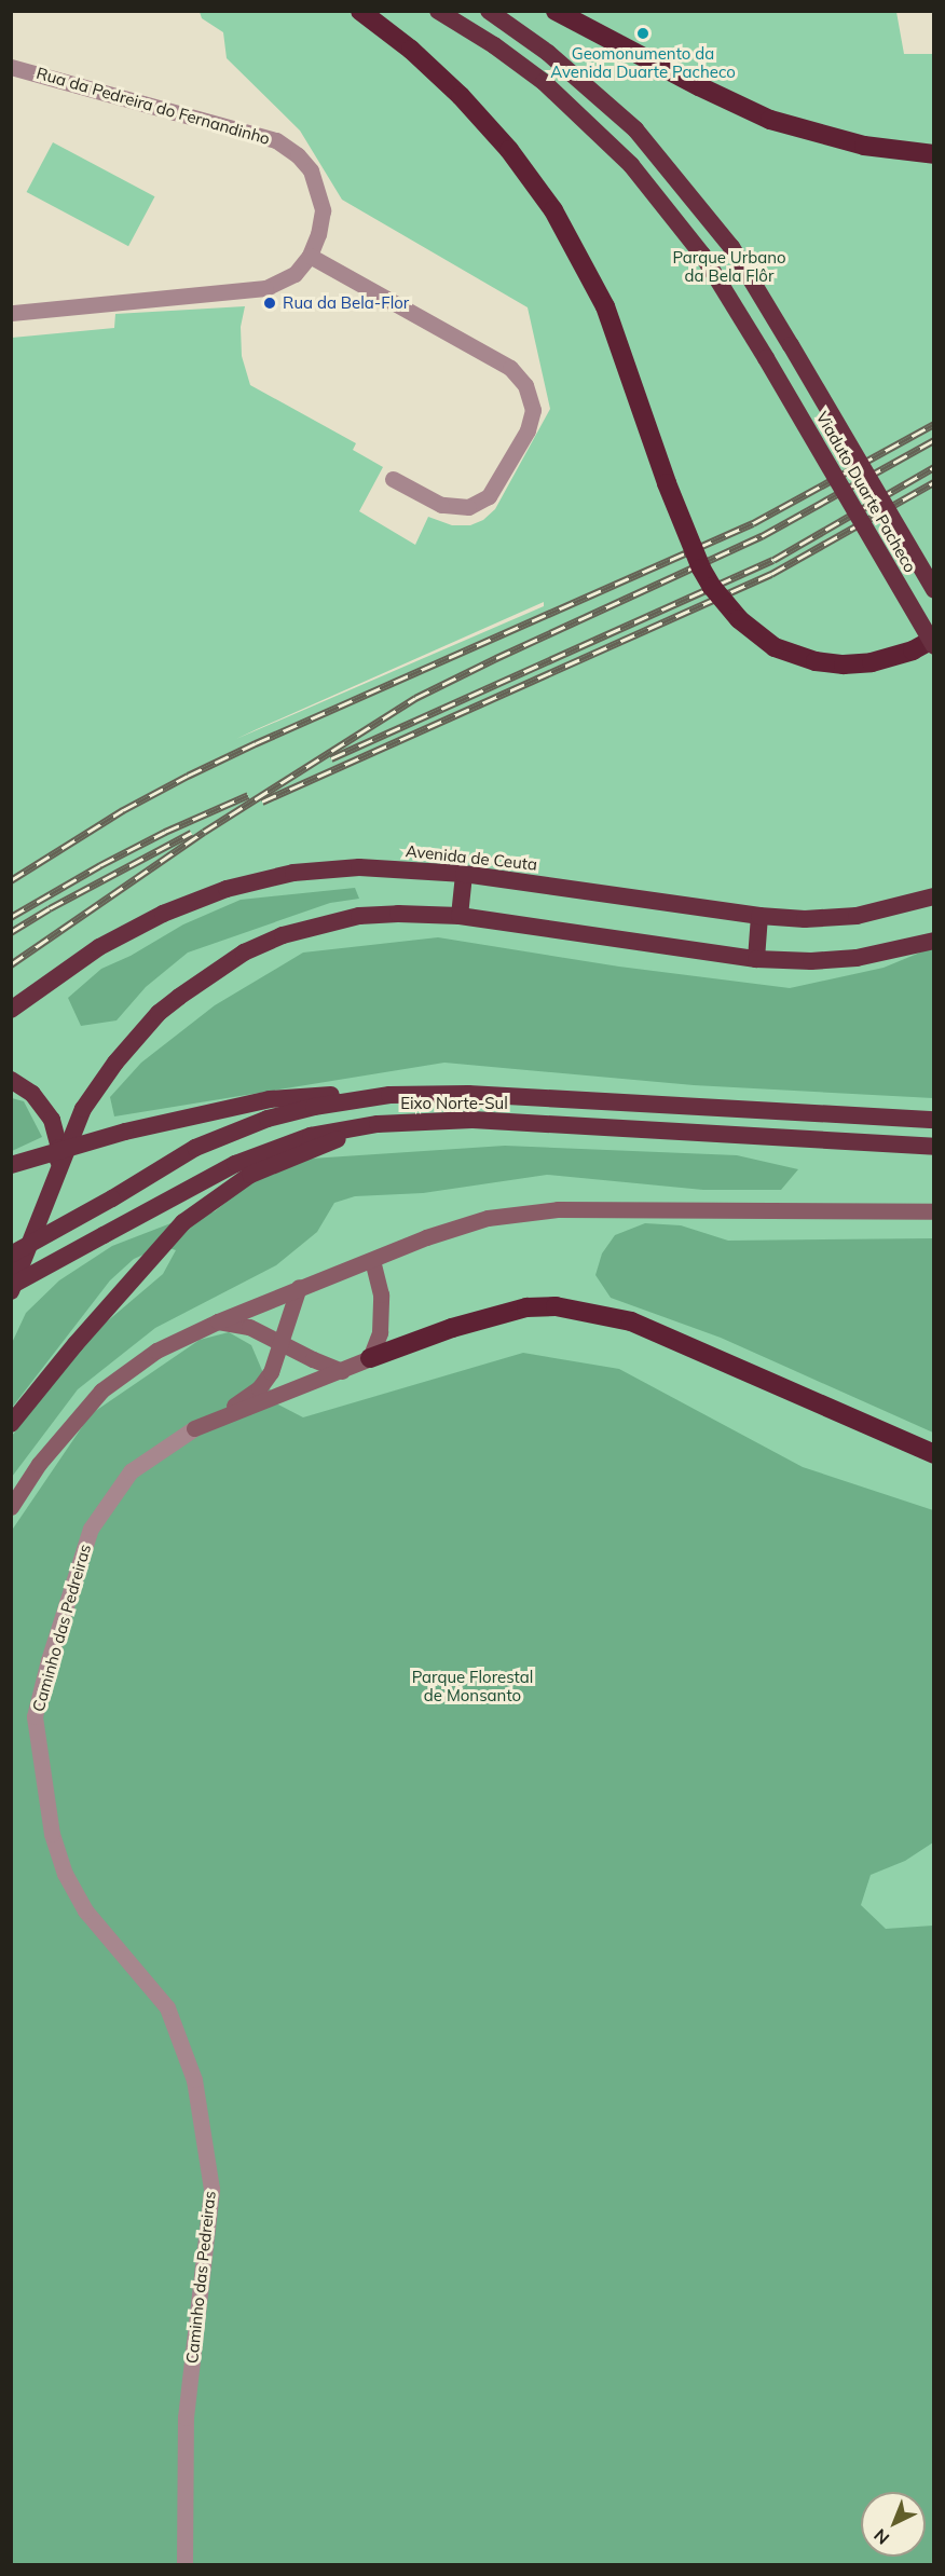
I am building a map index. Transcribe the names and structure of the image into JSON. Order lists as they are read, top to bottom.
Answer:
{
  "streets": {
    "highway": ["Viaduto Duarte Pacheco", "Avenida de Ceuta", "Eixo Norte-Sul"],
    "street": ["Rua da Pedreira do Fernandinho", "Caminho das Pedreiras"]
  },
  "parks": ["Parque Urbano da Bela Flôr", "Parque Florestal de Monsanto"],
  "places": ["Geomonumento da Avenida Duarte Pacheco", "Rua da Bela-Flor"],
  "north": "bottom left"
}
